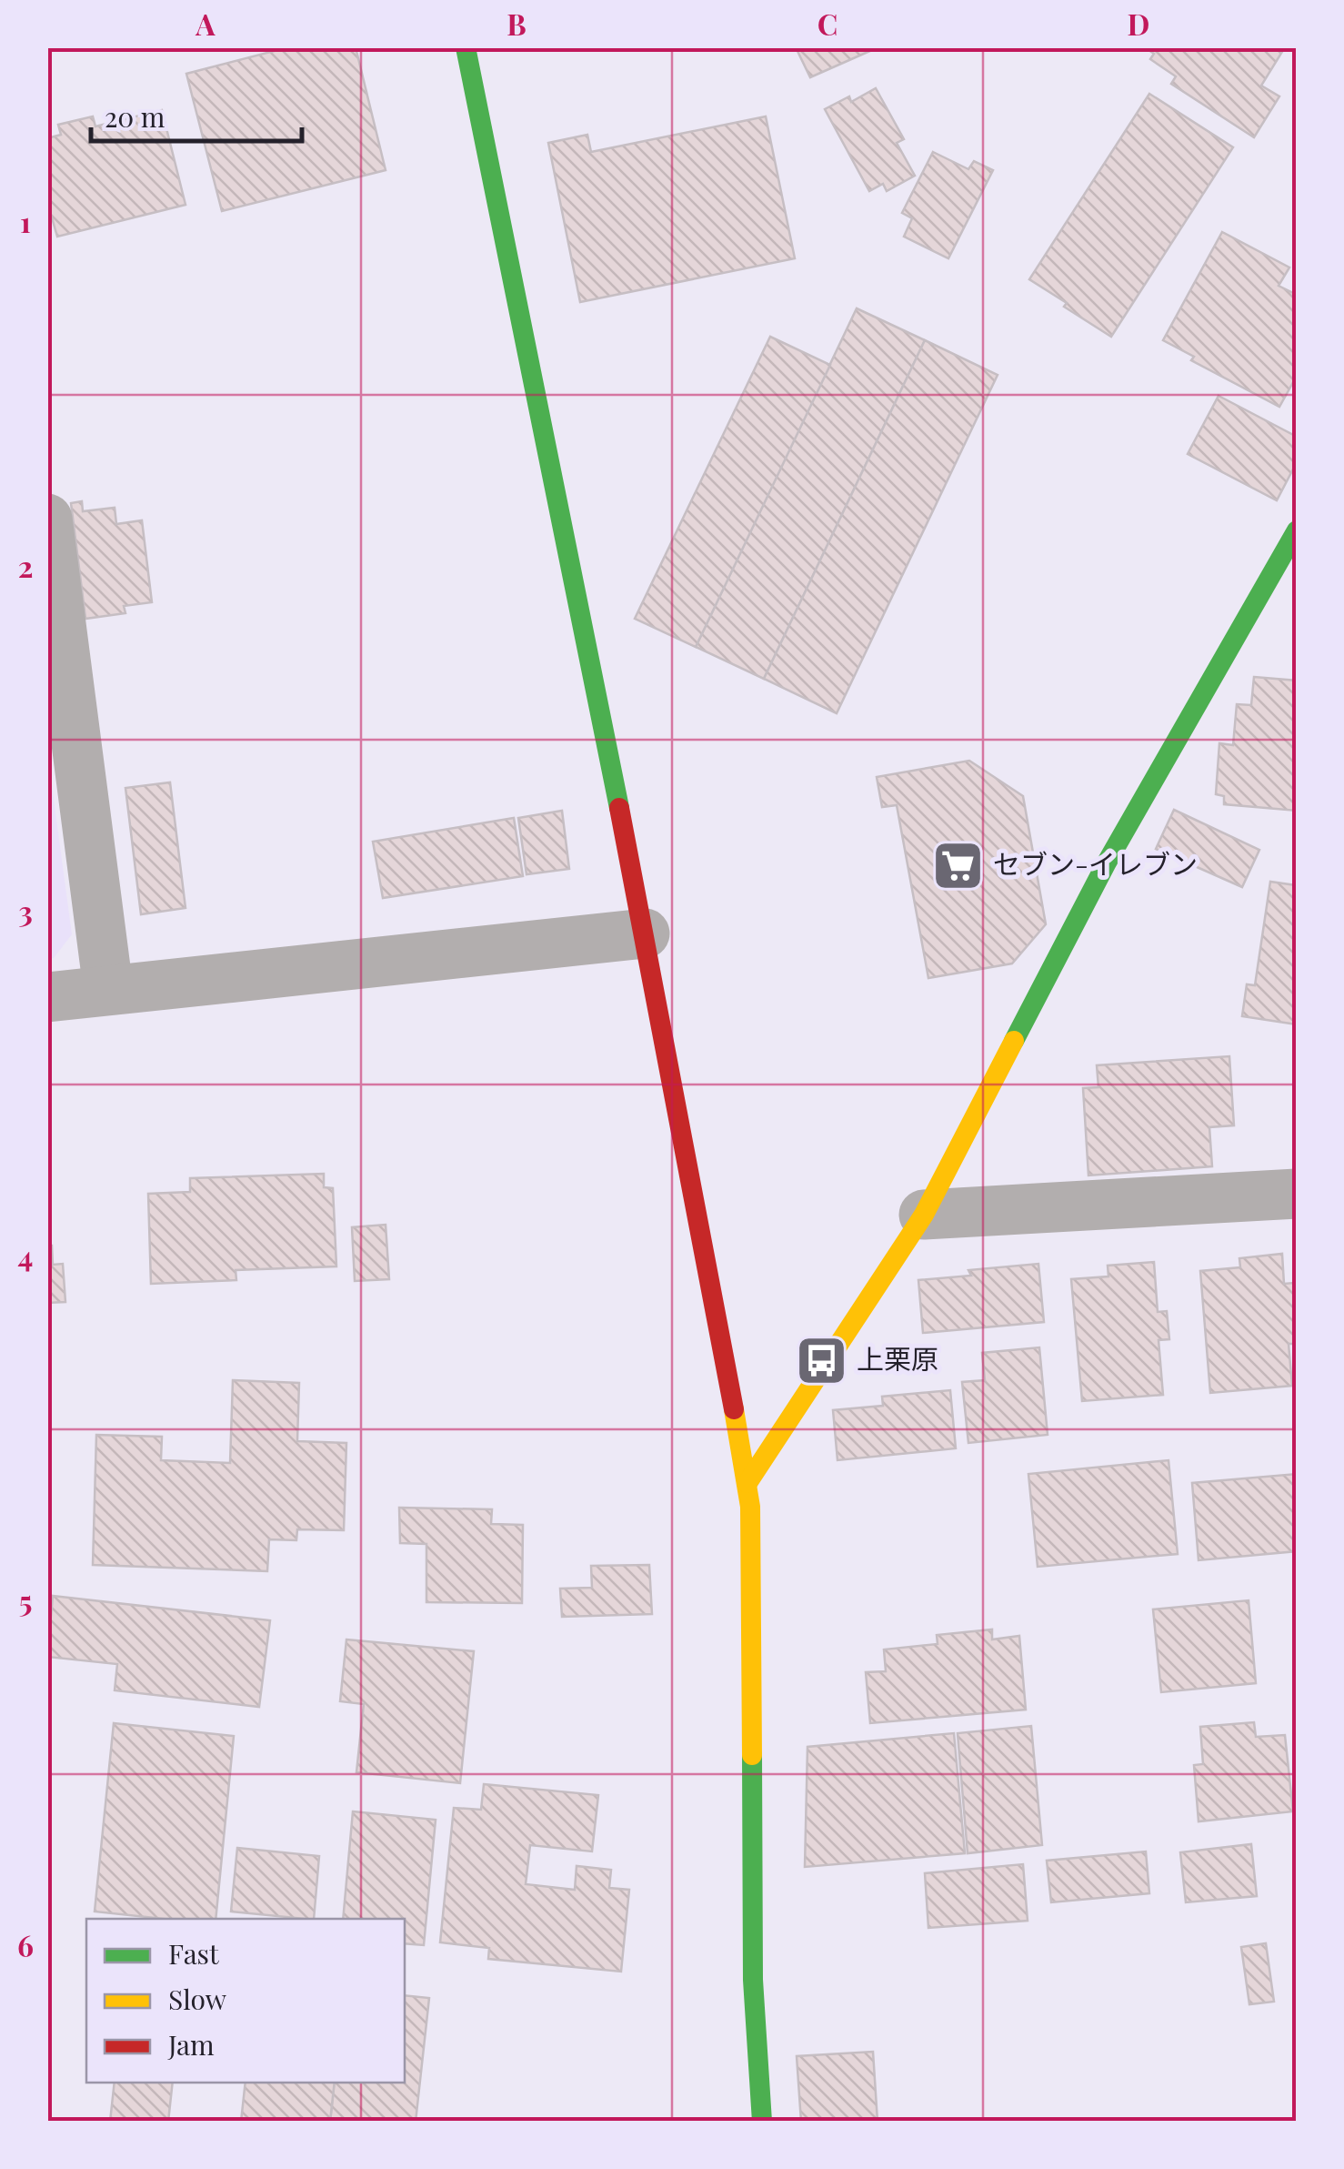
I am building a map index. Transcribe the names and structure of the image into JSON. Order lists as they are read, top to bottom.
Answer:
{
  "places": {
    "supermarket": ["セブン-イレブン"],
    "bus stop": ["上栗原"]
  },
  "legend": ["Fast", "Slow", "Jam"],
  "scale_bar": "20 m",
  "grid": {
    "columns": [
      "A",
      "B",
      "C",
      "D"
    ],
    "rows": [
      "1",
      "2",
      "3",
      "4",
      "5",
      "6"
    ]
  }
}
